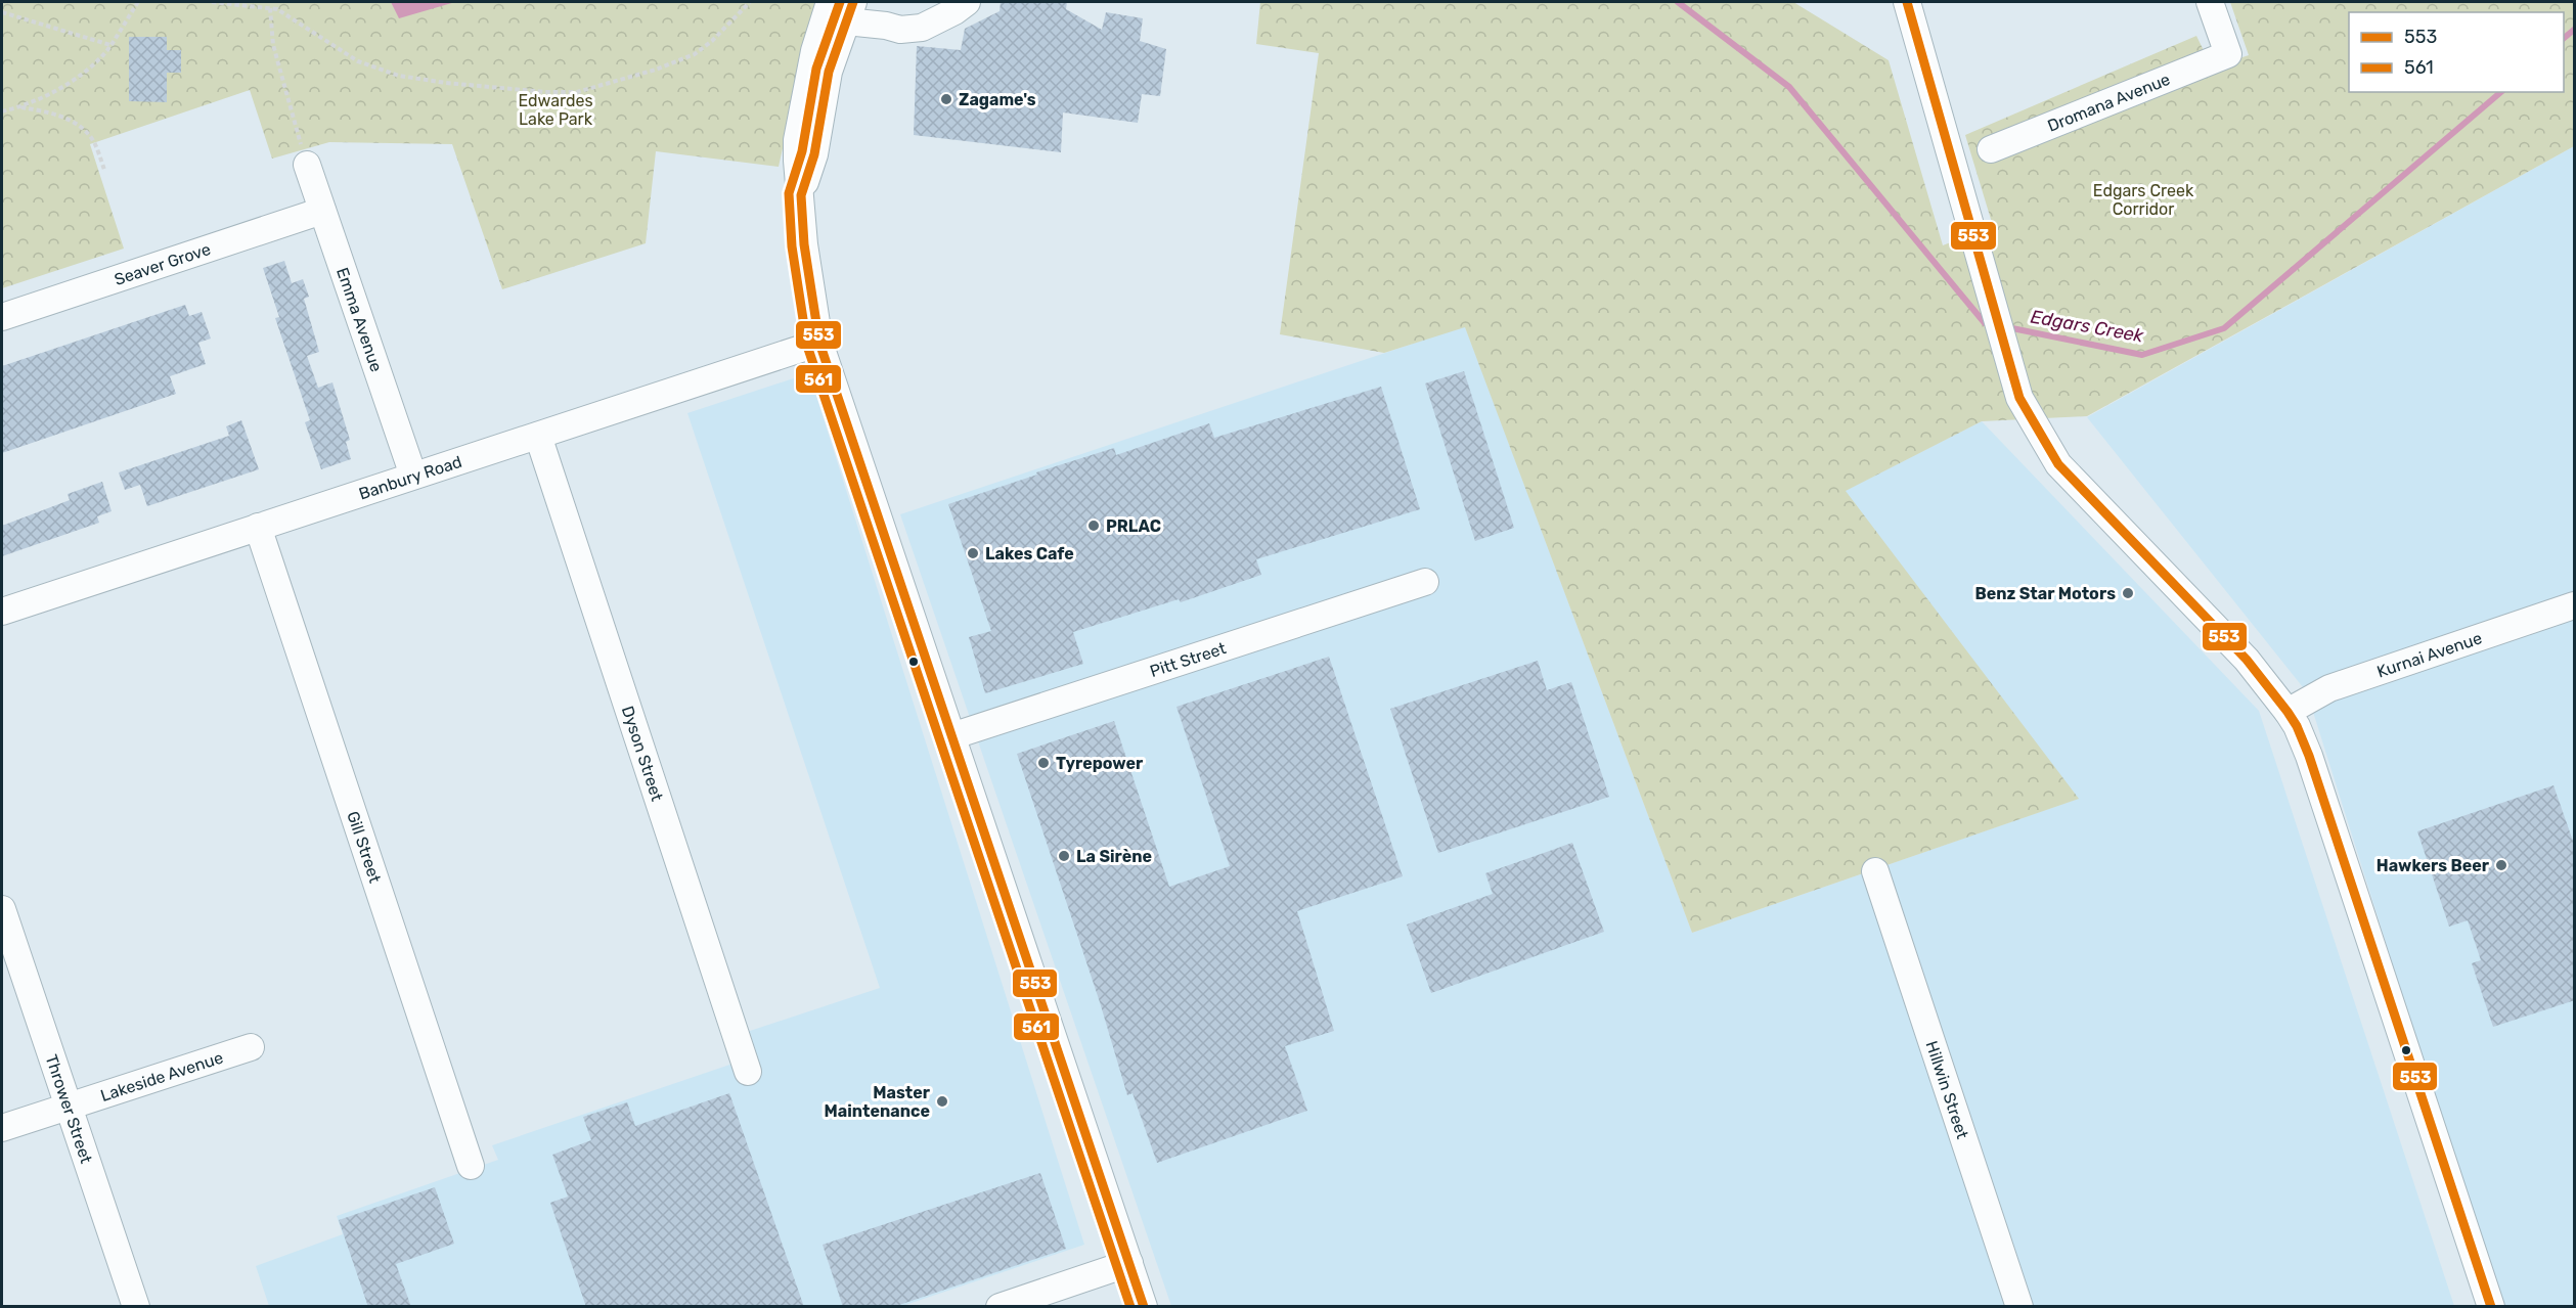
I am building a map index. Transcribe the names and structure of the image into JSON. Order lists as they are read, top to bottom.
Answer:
{
  "streets": {
    "street": [
      "Dromana Avenue",
      "Seaver Grove",
      "Emma Avenue",
      "Banbury Road",
      "Kurnai Avenue",
      "Pitt Street",
      "Dyson Street",
      "Gill Street",
      "Lakeside Avenue",
      "Hillwin Street",
      "Thrower Street"
    ]
  },
  "crossings": [
    ["Seaver Grove", "Emma Avenue"],
    ["Emma Avenue", "Banbury Road"],
    ["Banbury Road", "Dyson Street"],
    ["Banbury Road", "Gill Street"],
    ["Lakeside Avenue", "Thrower Street"]
  ],
  "water": ["Edgars Creek"],
  "parks": ["Edwardes Lake Park", "Edgars Creek Corridor"],
  "places": [
    "Zagame's",
    "PRLAC",
    "Lakes Cafe",
    "Benz Star Motors",
    "Tyrepower",
    "La Sirène",
    "Hawkers Beer",
    "Master Maintenance"
  ],
  "lines": ["transit line 553", "transit line 561"],
  "legend": ["553", "561"]
}
